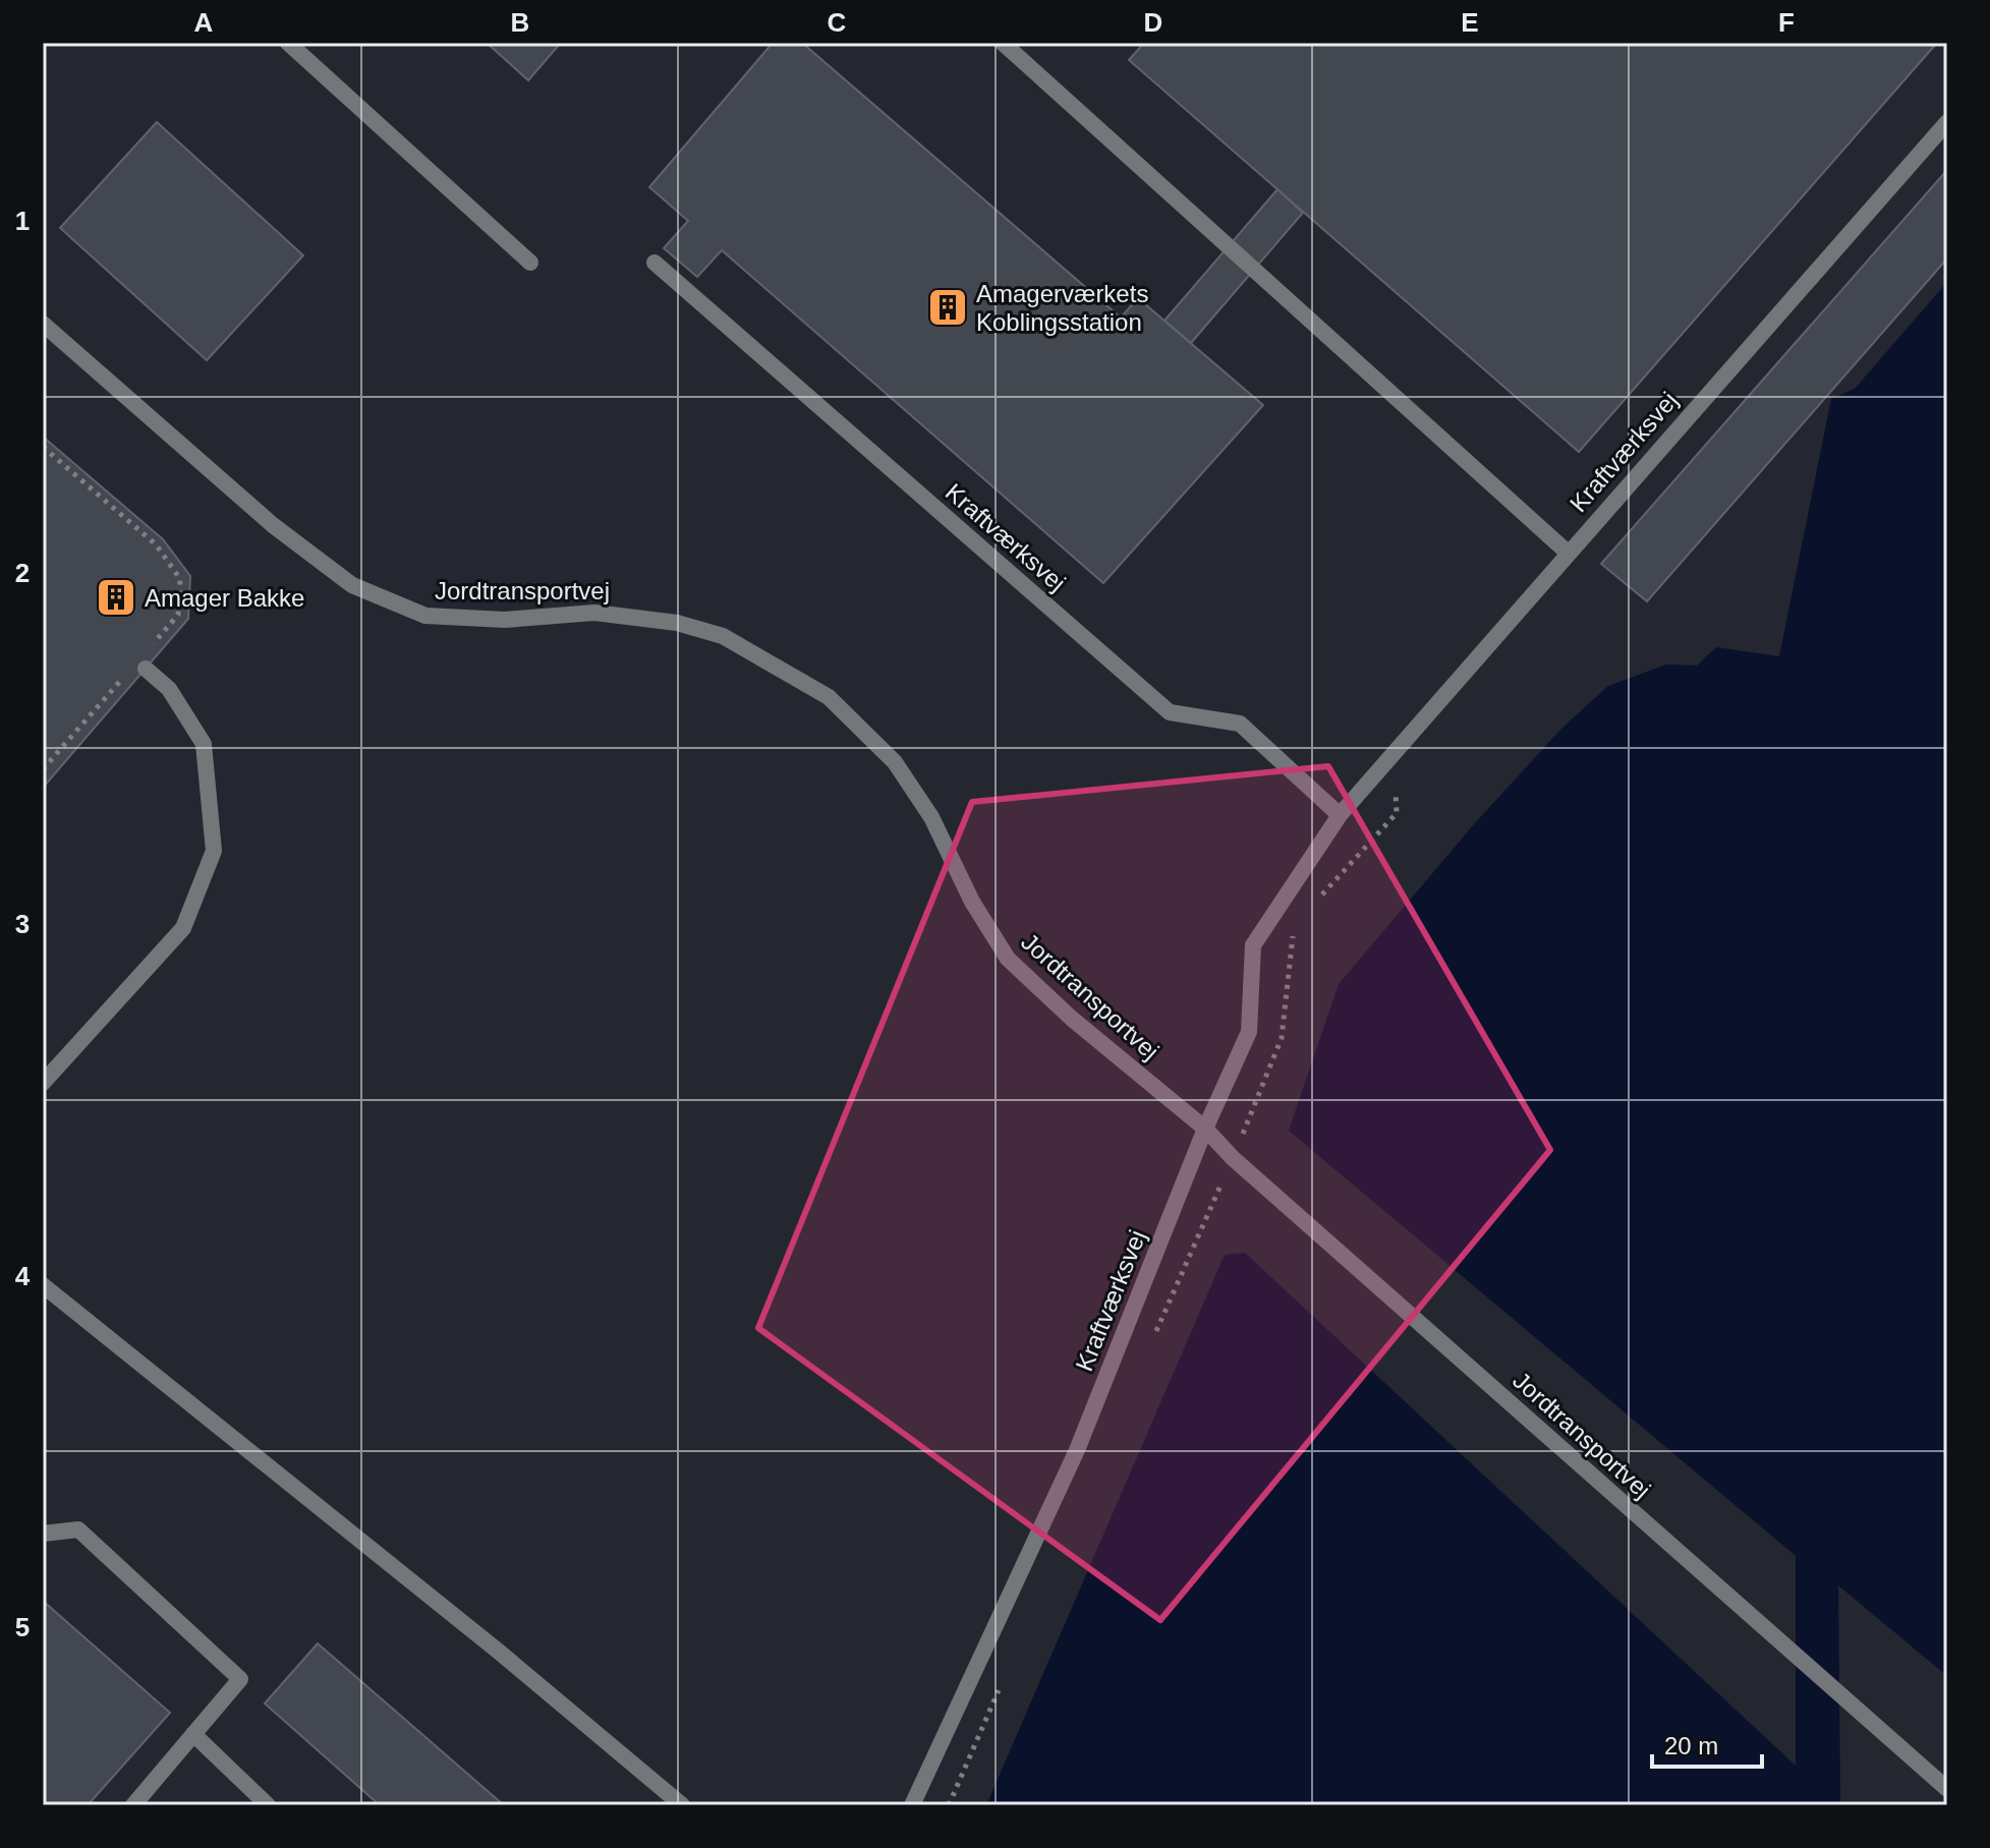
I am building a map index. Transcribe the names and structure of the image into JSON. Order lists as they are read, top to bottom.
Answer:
{
  "streets": {
    "street": ["Kraftværksvej", "Jordtransportvej"]
  },
  "crossings": [
    ["Kraftværksvej", "Jordtransportvej"]
  ],
  "places": {
    "building": ["Amagerværkets Koblingsstation", "Amager Bakke"]
  },
  "scale_bar": "20 m",
  "grid": {
    "columns": [
      "A",
      "B",
      "C",
      "D",
      "E",
      "F"
    ],
    "rows": [
      "1",
      "2",
      "3",
      "4",
      "5"
    ]
  }
}
